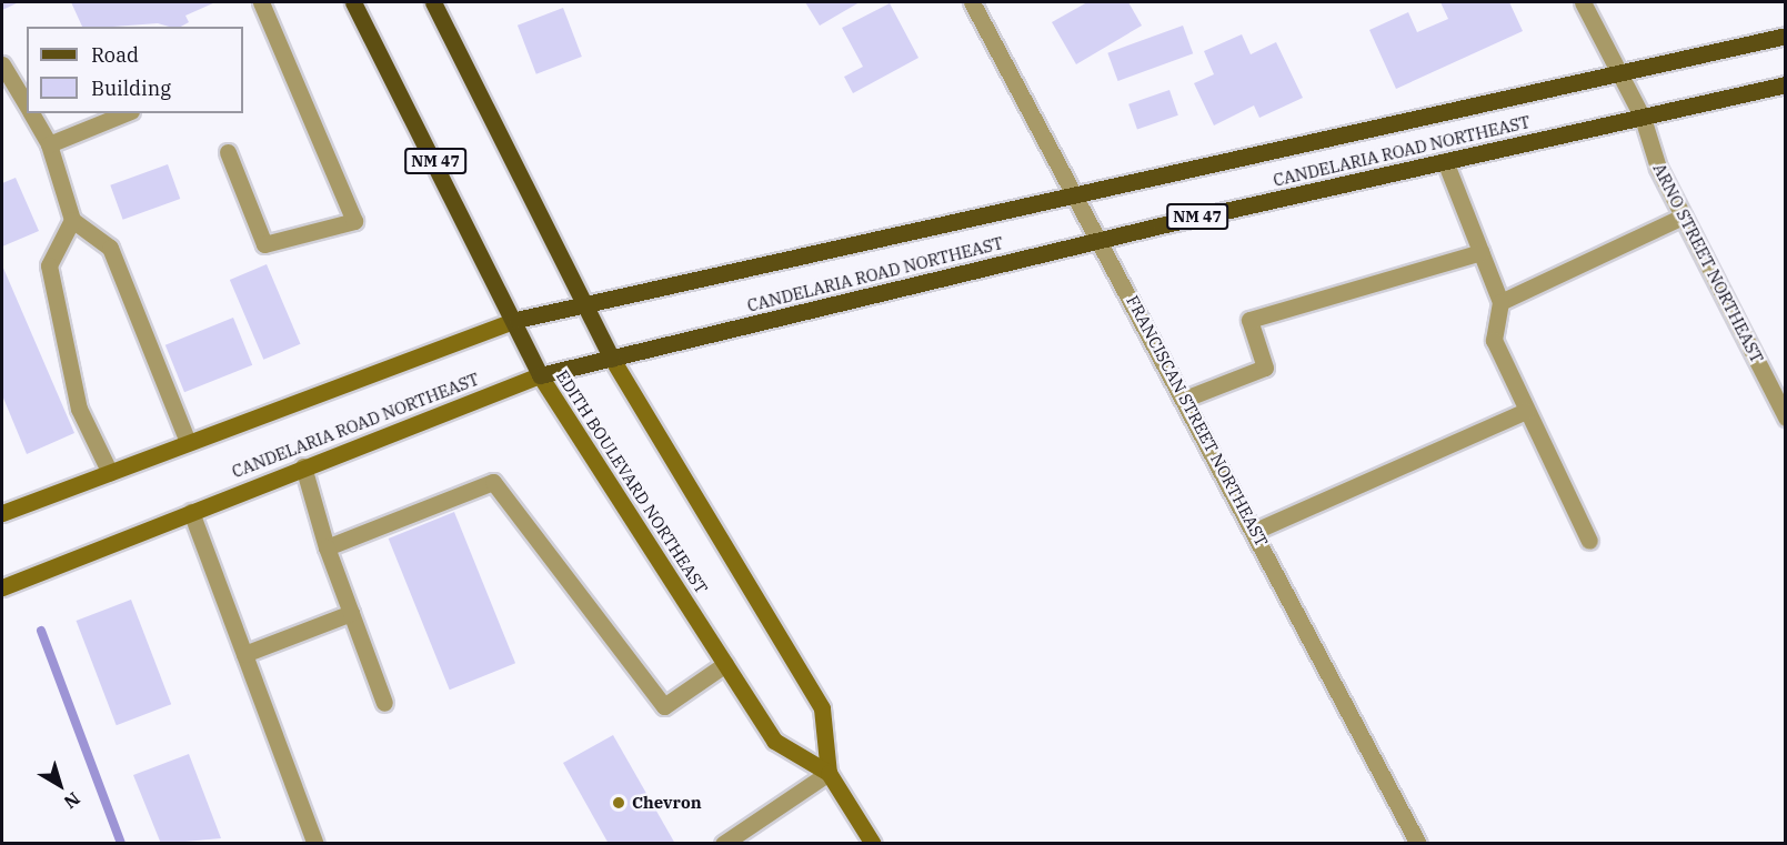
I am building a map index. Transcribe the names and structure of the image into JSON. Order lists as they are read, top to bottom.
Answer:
{
  "streets": {
    "main road": ["CANDELARIA ROAD NORTHEAST", "NM 47", "EDITH BOULEVARD NORTHEAST"],
    "street": ["ARNO STREET NORTHEAST", "FRANCISCAN STREET NORTHEAST"]
  },
  "crossings": [
    ["CANDELARIA ROAD NORTHEAST", "ARNO STREET NORTHEAST"],
    ["CANDELARIA ROAD NORTHEAST", "FRANCISCAN STREET NORTHEAST"],
    ["CANDELARIA ROAD NORTHEAST", "EDITH BOULEVARD NORTHEAST"]
  ],
  "places": ["Chevron"],
  "legend": ["Road", "Building"],
  "north": "bottom right"
}
